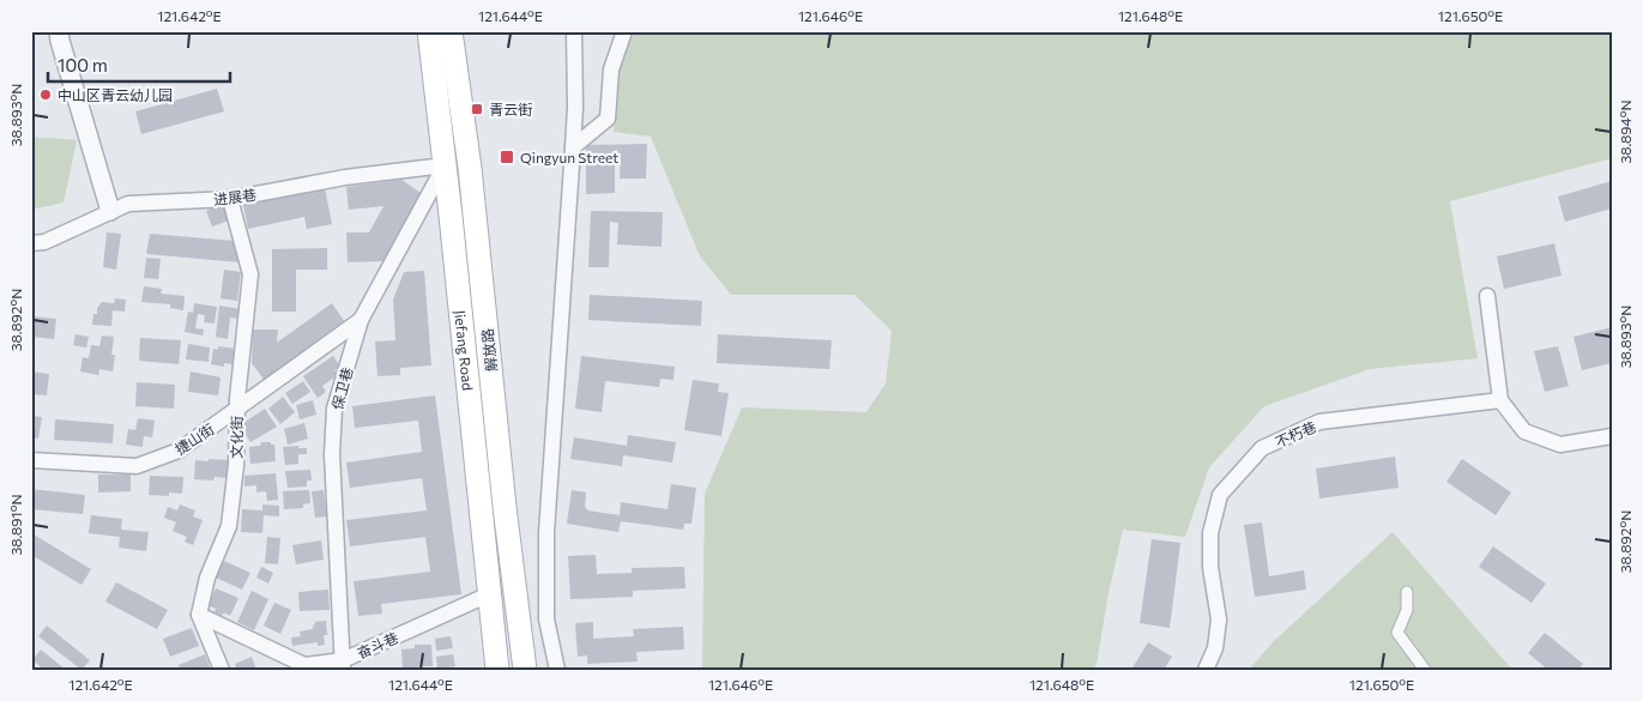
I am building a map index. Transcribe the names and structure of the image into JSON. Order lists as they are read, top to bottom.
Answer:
{
  "streets": {
    "main road": ["Jiefang Road", "解放路"],
    "street": [
      "进展巷",
      "保卫巷",
      "不朽巷",
      "文化街",
      "捷山街",
      "奋斗巷"
    ]
  },
  "crossings": [
    ["进展巷", "Jiefang Road"],
    ["进展巷", "保卫巷"],
    ["进展巷", "文化街"],
    ["Jiefang Road", "保卫巷"],
    ["Jiefang Road", "奋斗巷"],
    ["保卫巷", "捷山街"],
    ["保卫巷", "奋斗巷"],
    ["文化街", "捷山街"],
    ["文化街", "奋斗巷"]
  ],
  "places": {
    "other": ["中山区青云幼儿园"],
    "transit": ["青云街", "Qingyun Street"]
  },
  "scale_bar": "100 m",
  "coordinates": [
    "121.642°E",
    "121.644°E",
    "121.646°E",
    "121.648°E",
    "121.650°E",
    "38.893°N",
    "38.894°N",
    "38.892°N",
    "38.891°N"
  ]
}
